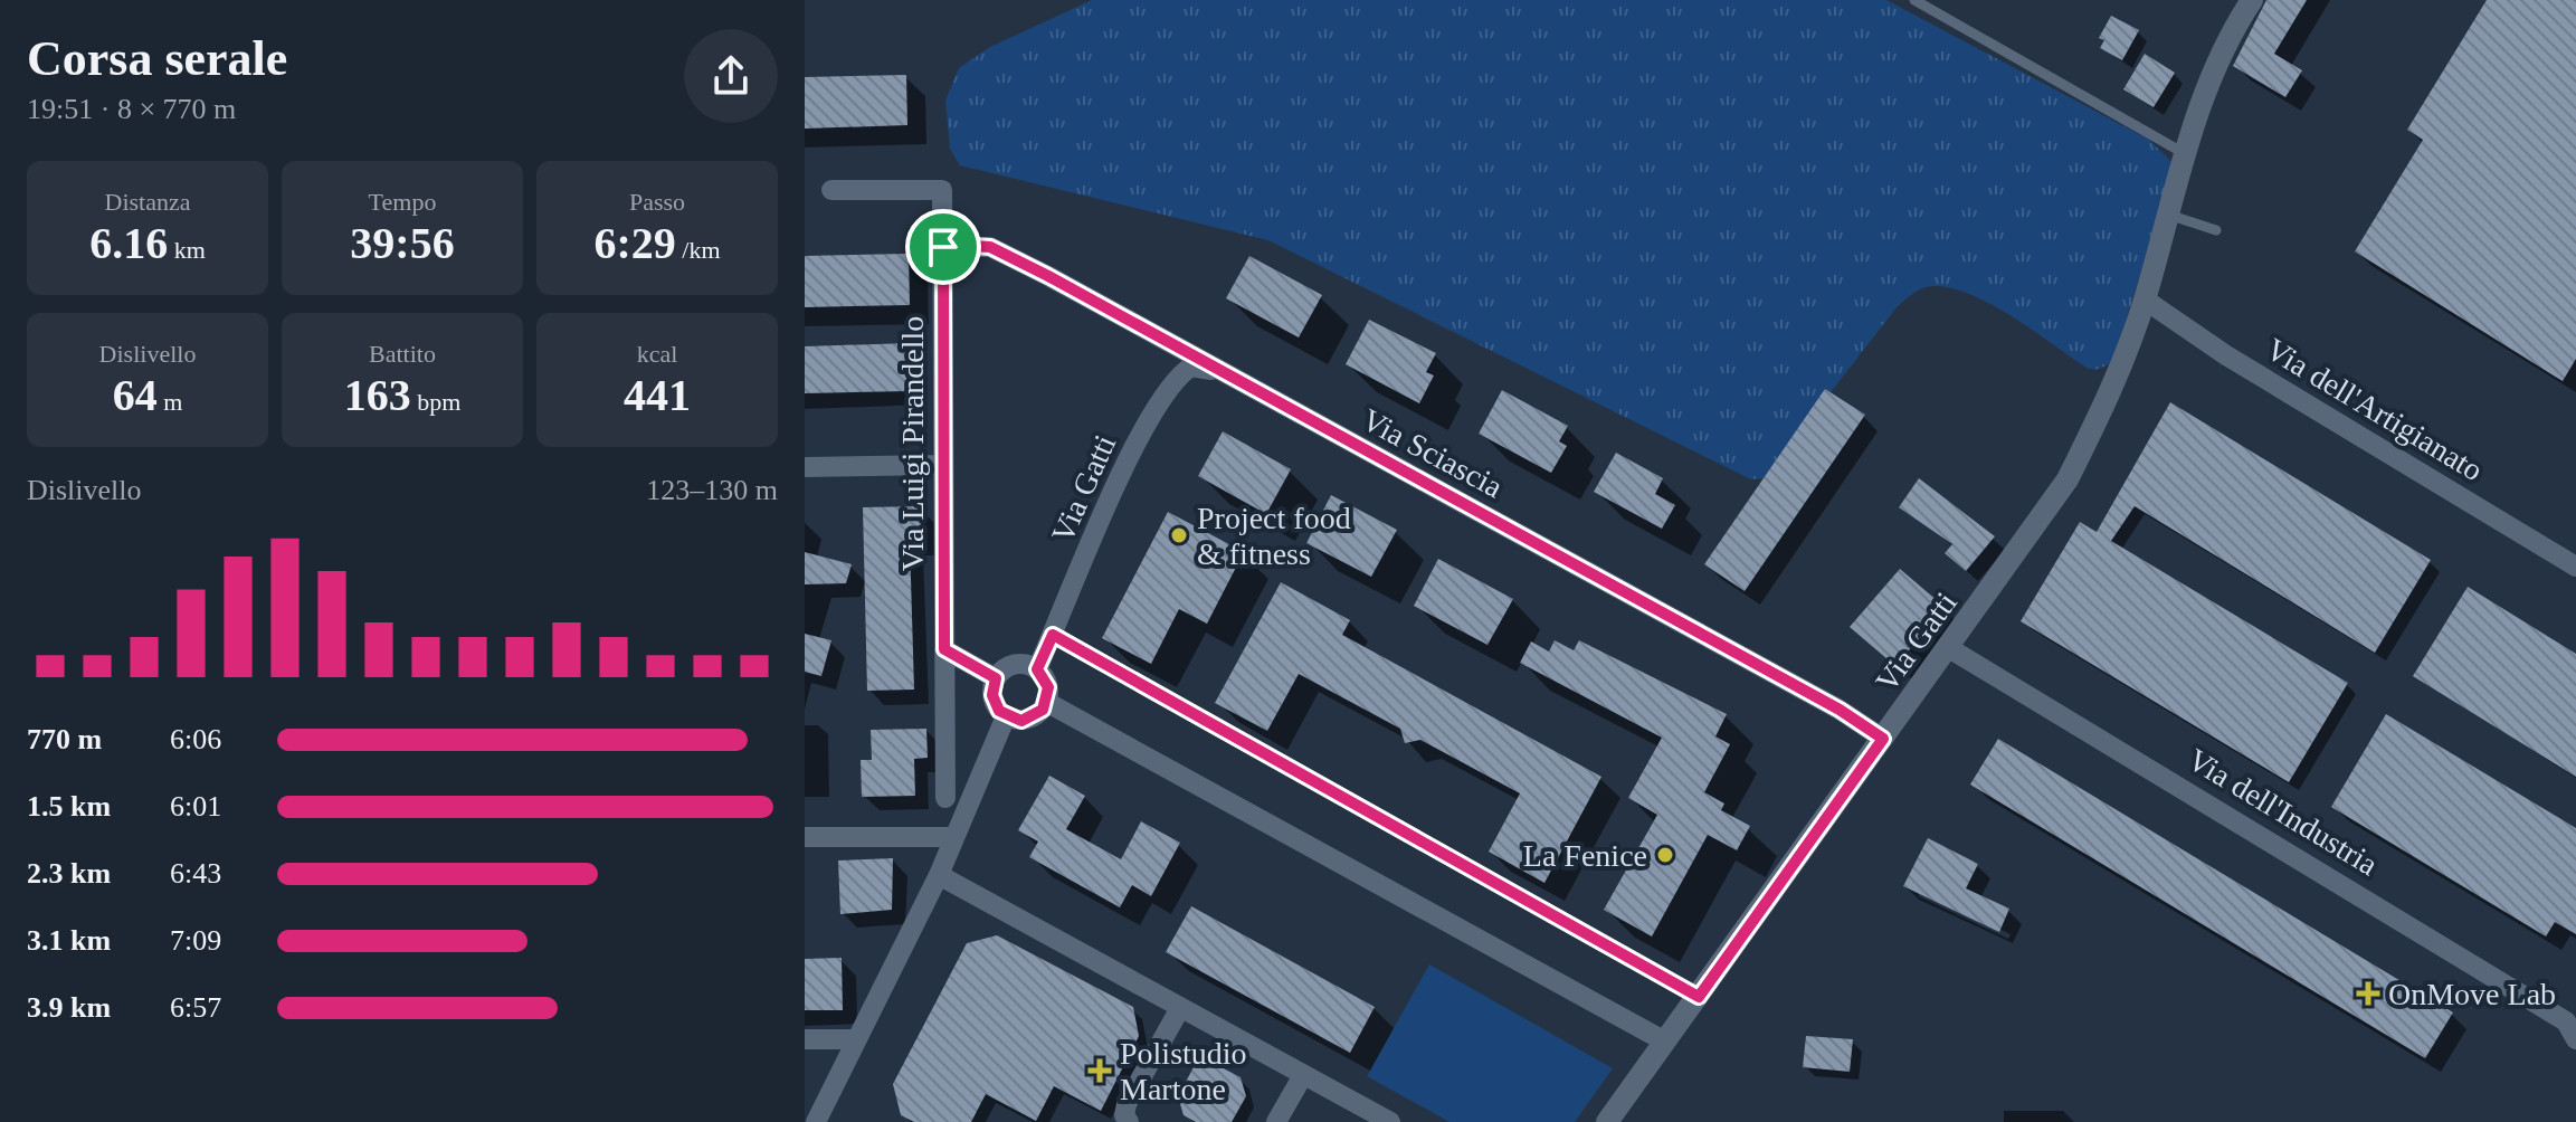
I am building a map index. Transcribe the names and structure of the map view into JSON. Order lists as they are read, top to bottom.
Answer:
{
  "streets": {
    "street": [
      "Via dell'Artigianato",
      "Via Luigi Pirandello",
      "Via Sciascia",
      "Via Gatti",
      "Via dell'Industria"
    ]
  },
  "crossings": [
    ["Via dell'Artigianato", "Via Gatti"],
    ["Via Luigi Pirandello", "Via Sciascia"],
    ["Via Sciascia", "Via Gatti"],
    ["Via Gatti", "Via dell'Industria"]
  ],
  "places": {
    "other": ["Project food & fitness", "La Fenice"],
    "health": ["OnMove Lab", "Polistudio Martone"]
  },
  "page": {
    "heading": ["Corsa serale", "19:51 · 8 × 770 m"],
    "stats": [
      ["Distanza", "6.16 km"],
      ["Tempo", "39:56"],
      ["Passo", "6:29 /km"],
      ["Dislivello", "64 m"],
      ["Battito", "163 bpm"],
      ["kcal", "441"]
    ],
    "chart": ["Dislivello", "123–130 m"],
    "list": [
      {
        "name": "770 m",
        "note": "6:06"
      },
      {
        "name": "1.5 km",
        "note": "6:01"
      },
      {
        "name": "2.3 km",
        "note": "6:43"
      },
      {
        "name": "3.1 km",
        "note": "7:09"
      },
      {
        "name": "3.9 km",
        "note": "6:57"
      }
    ]
  }
}
